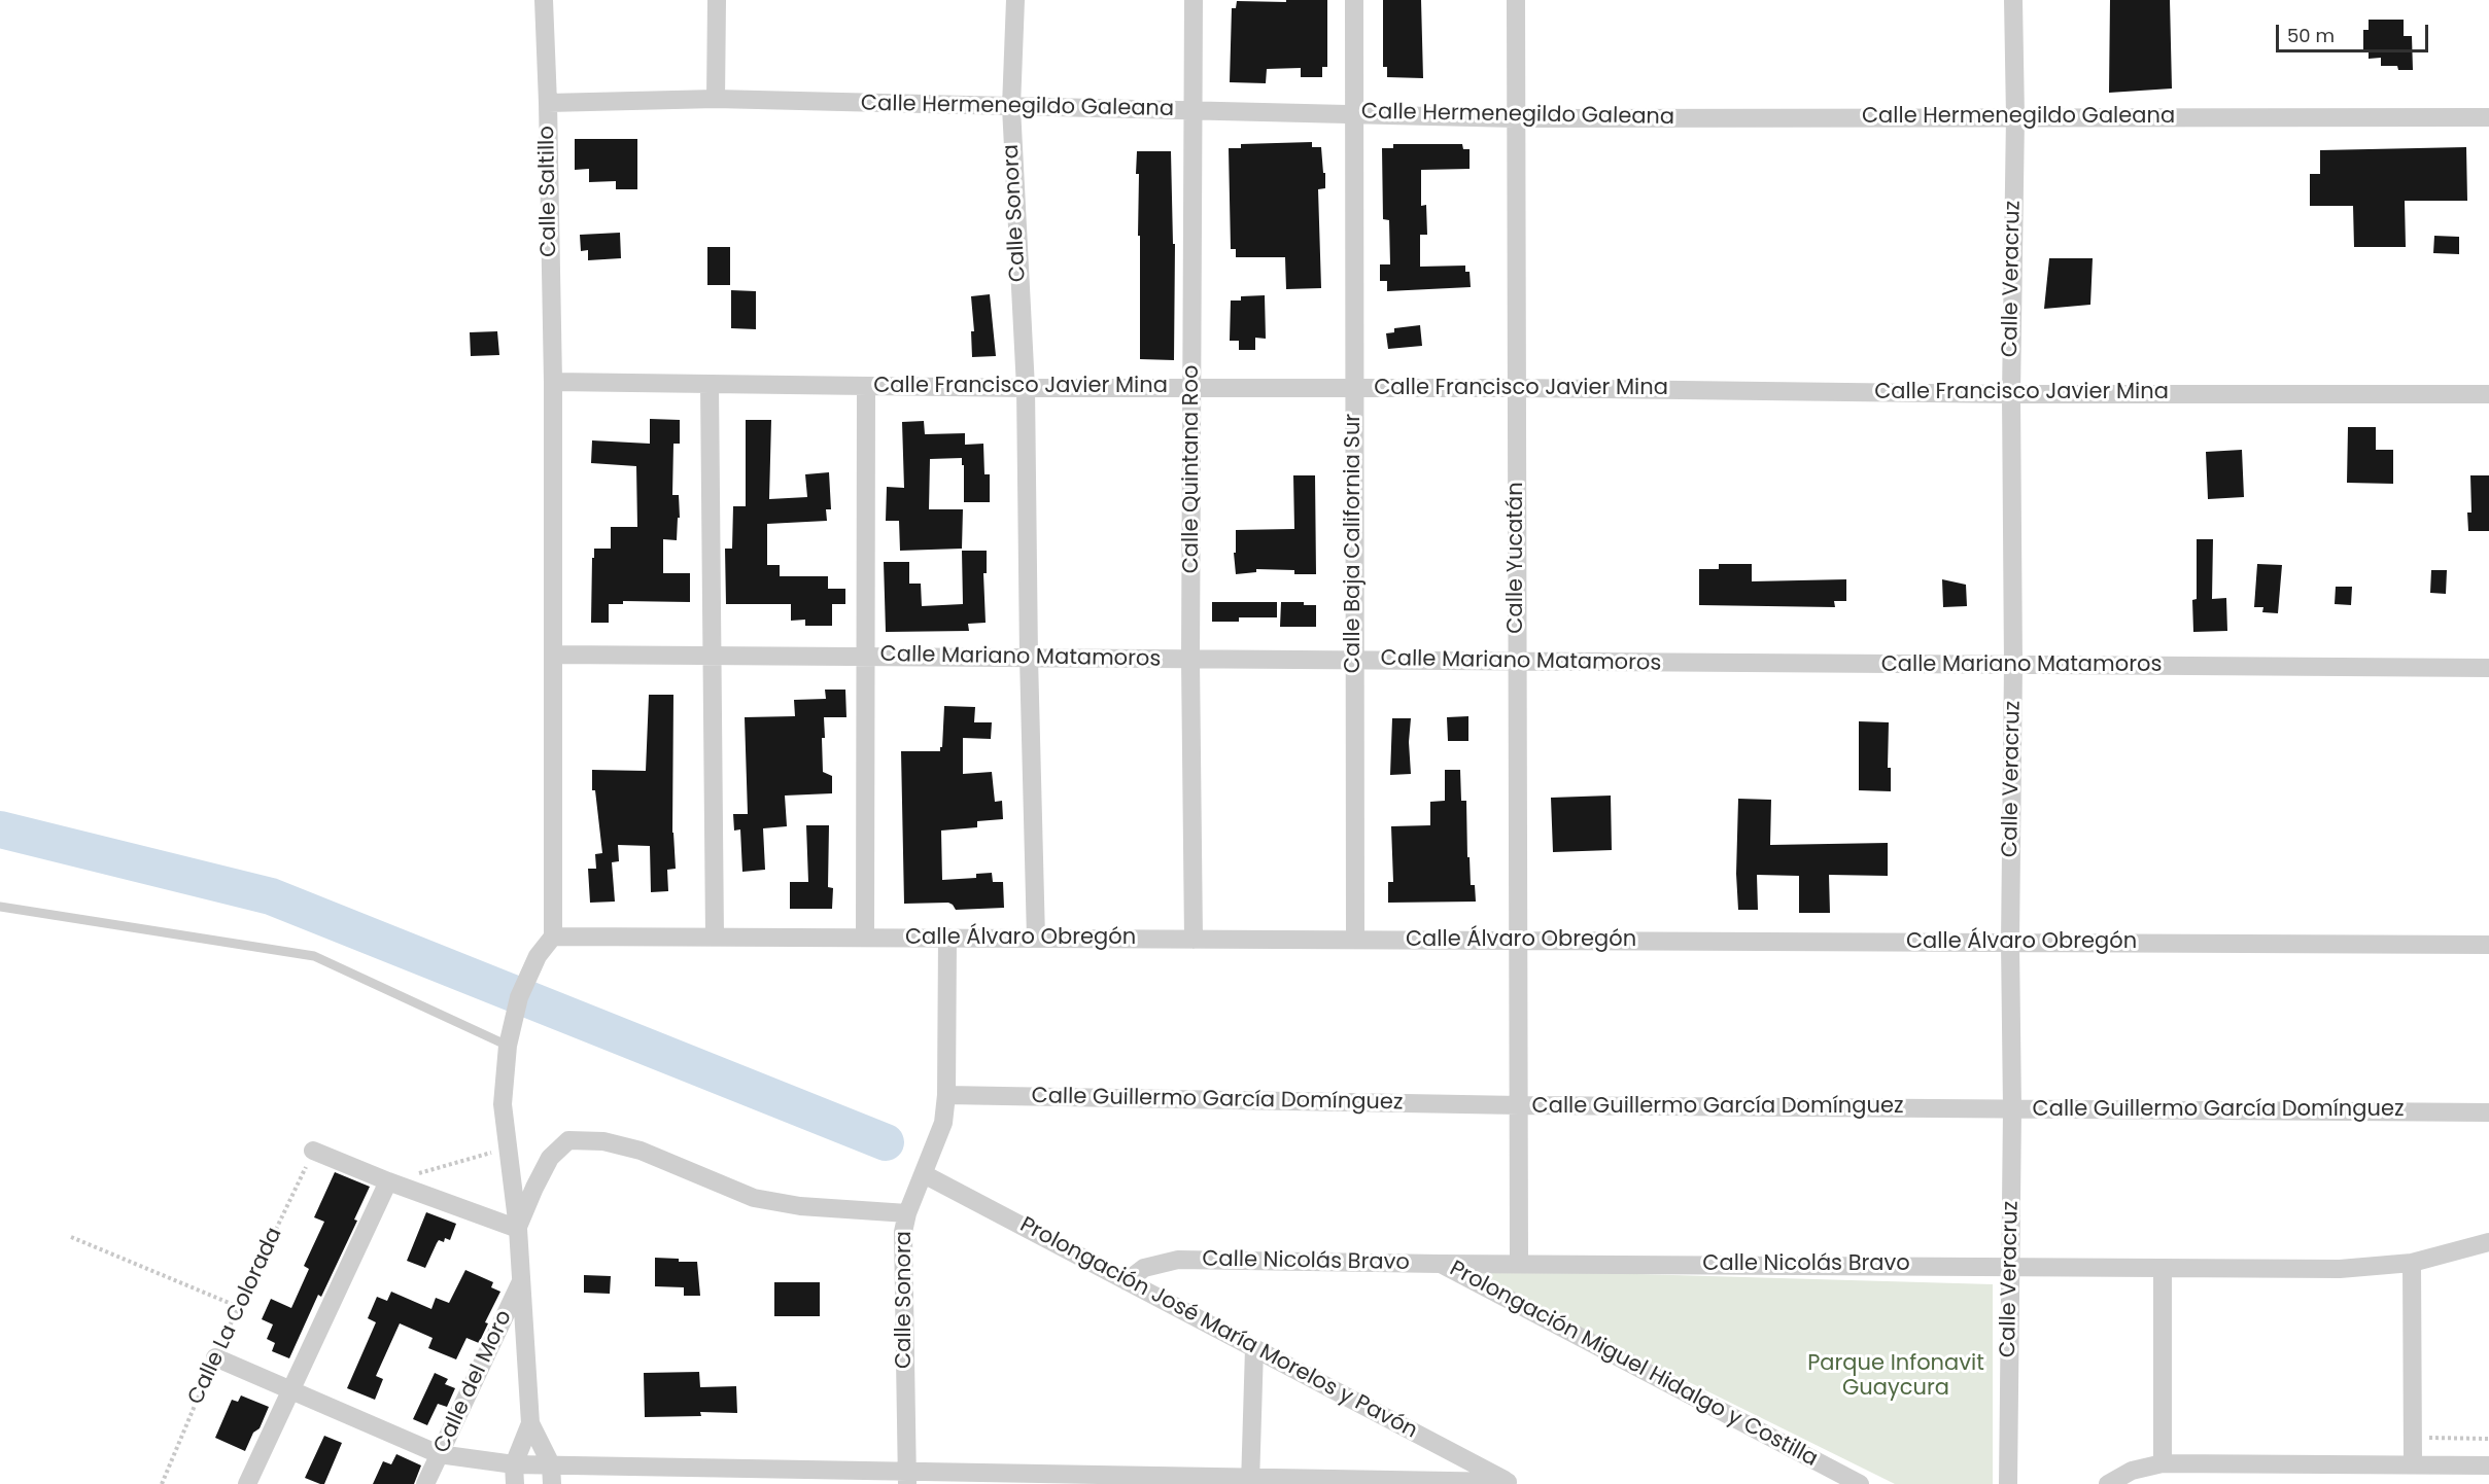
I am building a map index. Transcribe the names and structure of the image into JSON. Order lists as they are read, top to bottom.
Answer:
{
  "streets": {
    "street": [
      "Calle Hermenegildo Galeana",
      "Calle Saltillo",
      "Calle Sonora",
      "Calle Veracruz",
      "Calle Francisco Javier Mina",
      "Calle Quintana Roo",
      "Calle Baja California Sur",
      "Calle Yucatán",
      "Calle Mariano Matamoros",
      "Calle Álvaro Obregón",
      "Calle Guillermo García Domínguez",
      "Calle Nicolás Bravo",
      "Prolongación José María Morelos y Pavón",
      "Prolongación Miguel Hidalgo y Costilla",
      "Calle del Moro"
    ],
    "path": ["Calle La Colorada"]
  },
  "crossings": [
    ["Calle Hermenegildo Galeana", "Calle Saltillo"],
    ["Calle Hermenegildo Galeana", "Calle Sonora"],
    ["Calle Hermenegildo Galeana", "Calle Veracruz"],
    ["Calle Hermenegildo Galeana", "Calle Quintana Roo"],
    ["Calle Hermenegildo Galeana", "Calle Baja California Sur"],
    ["Calle Hermenegildo Galeana", "Calle Yucatán"],
    ["Calle Saltillo", "Calle Francisco Javier Mina"],
    ["Calle Saltillo", "Calle Mariano Matamoros"],
    ["Calle Saltillo", "Calle Álvaro Obregón"],
    ["Calle Sonora", "Calle Francisco Javier Mina"],
    ["Calle Sonora", "Calle Mariano Matamoros"],
    ["Calle Sonora", "Calle Álvaro Obregón"],
    ["Calle Sonora", "Calle Guillermo García Domínguez"],
    ["Calle Sonora", "Prolongación José María Morelos y Pavón"],
    ["Calle Veracruz", "Calle Francisco Javier Mina"],
    ["Calle Veracruz", "Calle Mariano Matamoros"],
    ["Calle Veracruz", "Calle Álvaro Obregón"],
    ["Calle Veracruz", "Calle Guillermo García Domínguez"],
    ["Calle Veracruz", "Calle Nicolás Bravo"],
    ["Calle Francisco Javier Mina", "Calle Quintana Roo"],
    ["Calle Francisco Javier Mina", "Calle Baja California Sur"],
    ["Calle Francisco Javier Mina", "Calle Yucatán"],
    ["Calle Quintana Roo", "Calle Mariano Matamoros"],
    ["Calle Quintana Roo", "Calle Álvaro Obregón"],
    ["Calle Baja California Sur", "Calle Mariano Matamoros"],
    ["Calle Baja California Sur", "Calle Álvaro Obregón"],
    ["Calle Yucatán", "Calle Mariano Matamoros"],
    ["Calle Yucatán", "Calle Álvaro Obregón"],
    ["Calle Yucatán", "Calle Guillermo García Domínguez"],
    ["Calle Yucatán", "Calle Nicolás Bravo"],
    ["Calle Nicolás Bravo", "Prolongación José María Morelos y Pavón"],
    ["Calle Nicolás Bravo", "Prolongación Miguel Hidalgo y Costilla"]
  ],
  "parks": ["Parque Infonavit Guaycura"],
  "scale_bar": "50 m"
}
